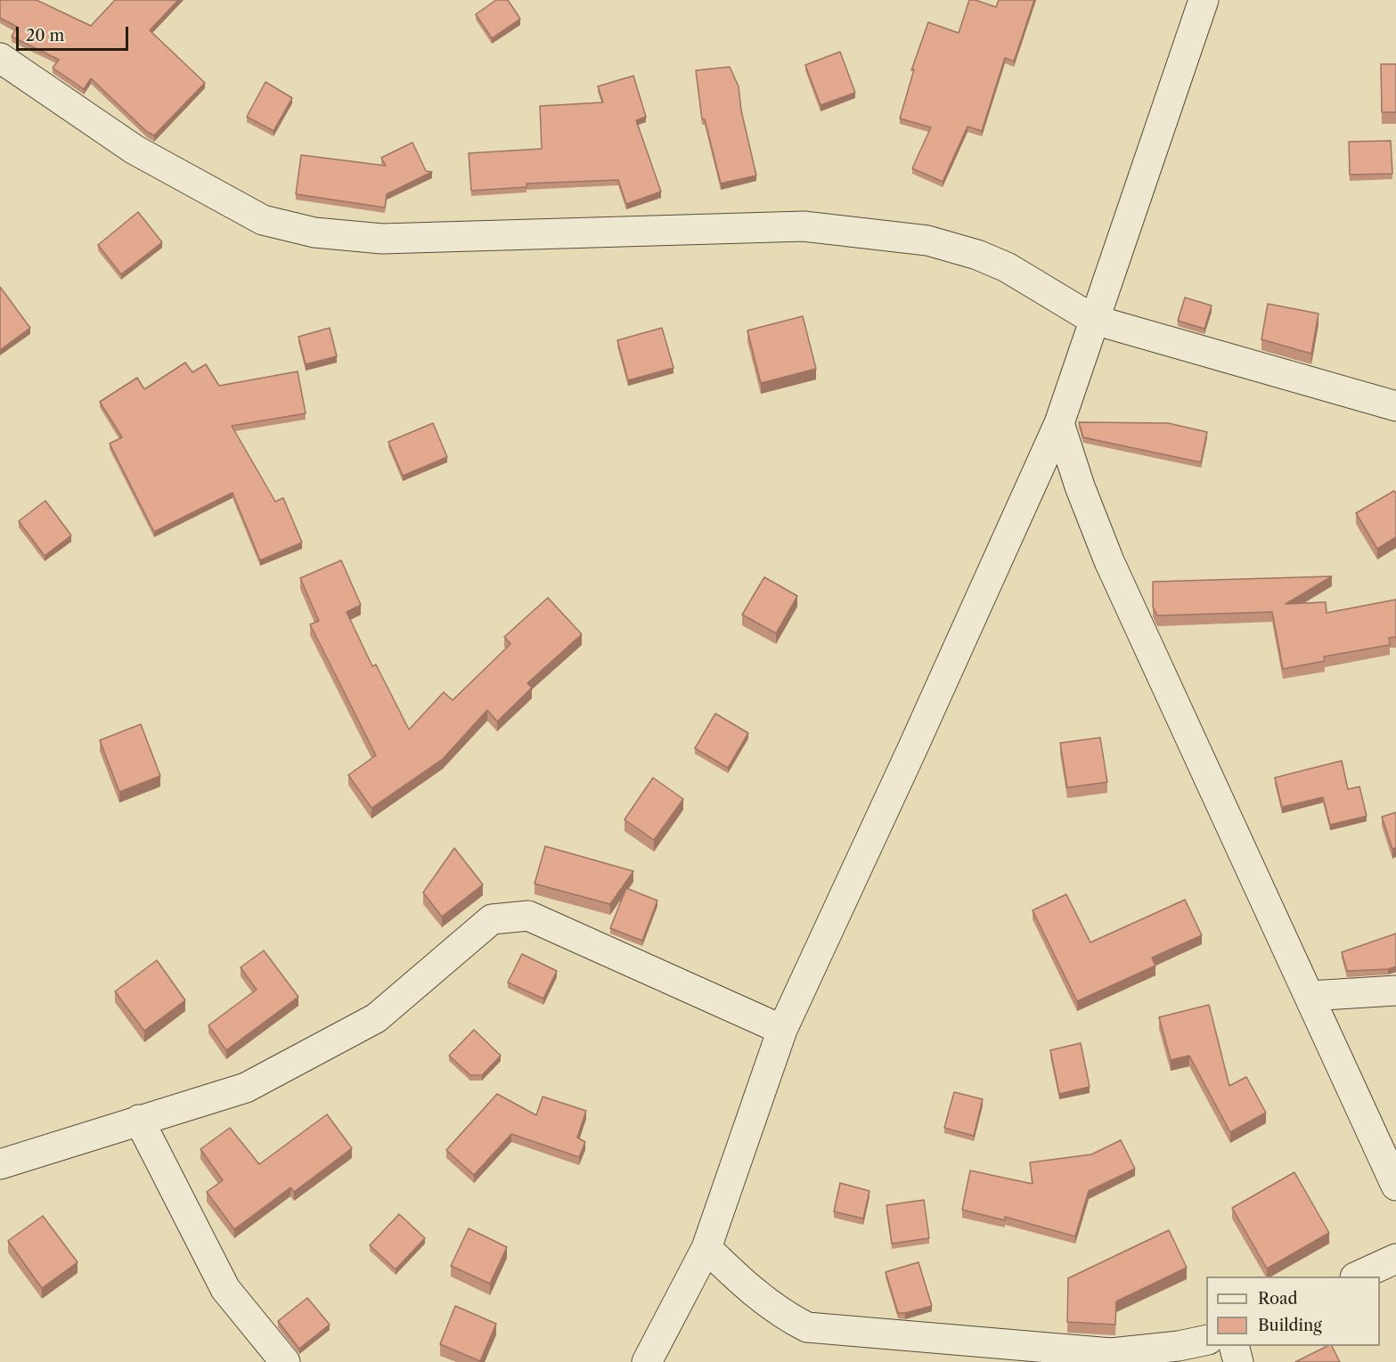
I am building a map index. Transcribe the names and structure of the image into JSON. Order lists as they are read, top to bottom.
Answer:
{
  "legend": ["Road", "Building"],
  "scale_bar": "20 m"
}
